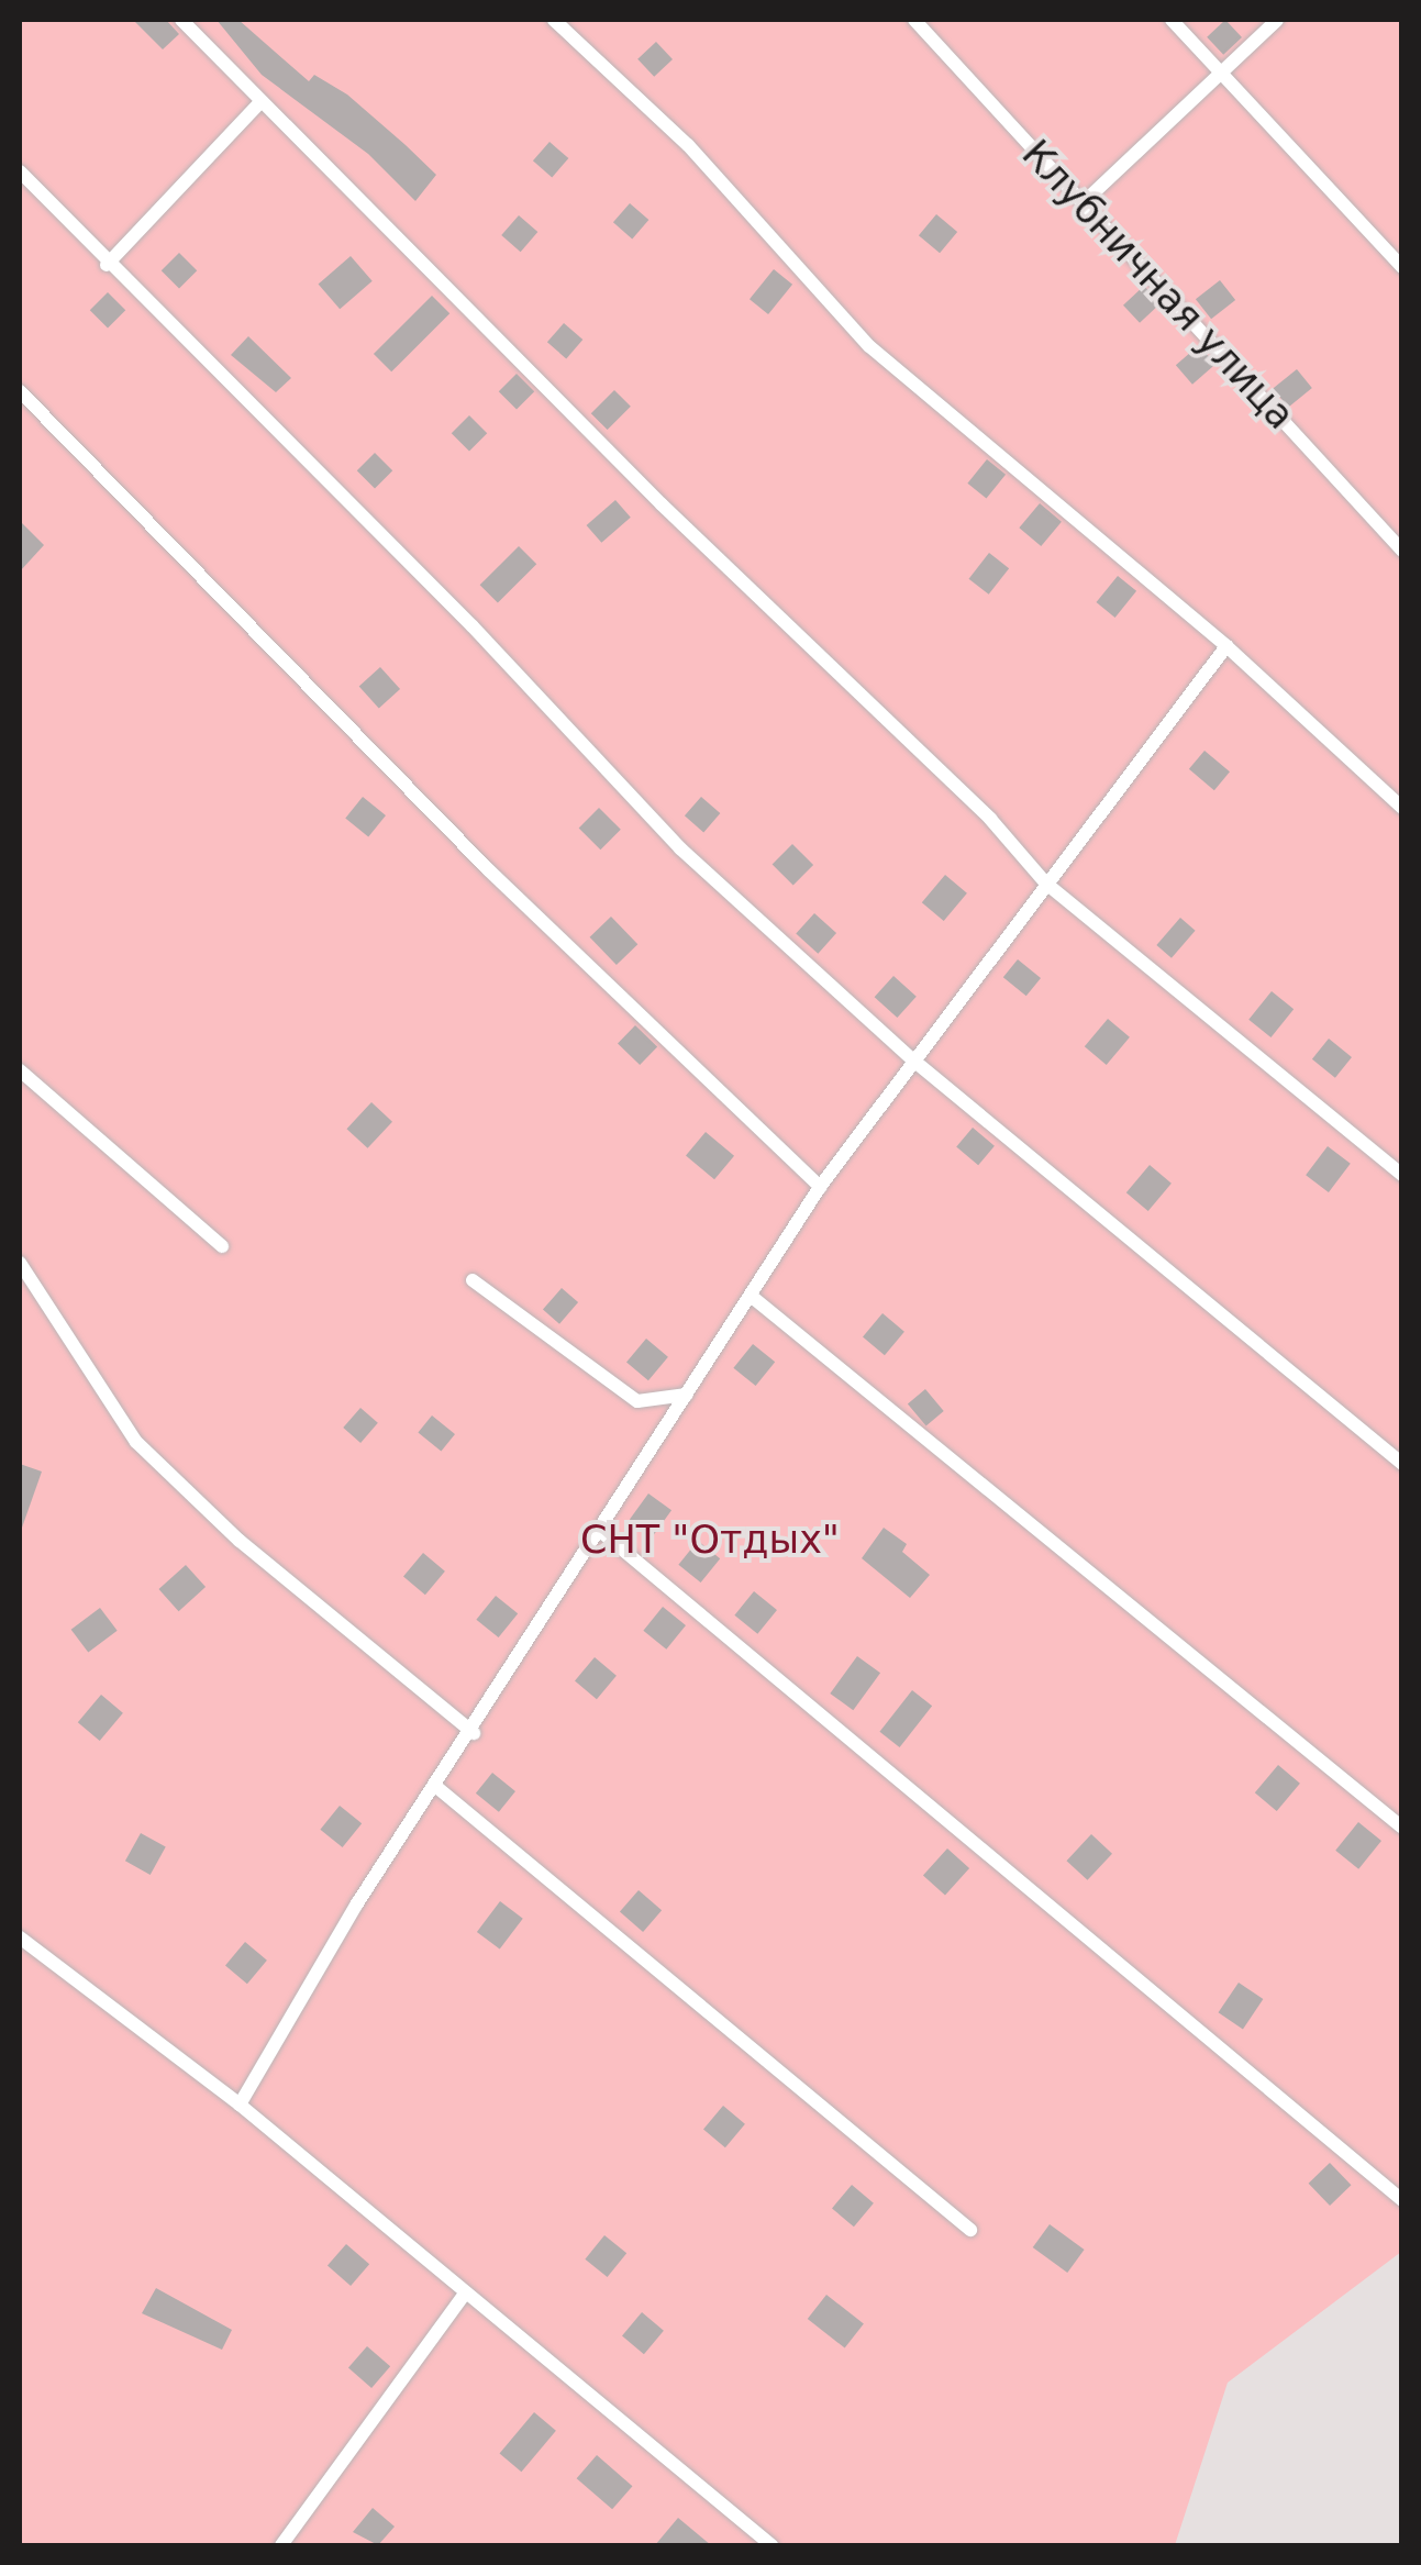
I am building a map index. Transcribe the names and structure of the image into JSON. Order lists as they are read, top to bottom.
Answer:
{
  "streets": {
    "lane": ["Клубничная улица"]
  },
  "parks": ["СНТ \"Отдых\""]
}
